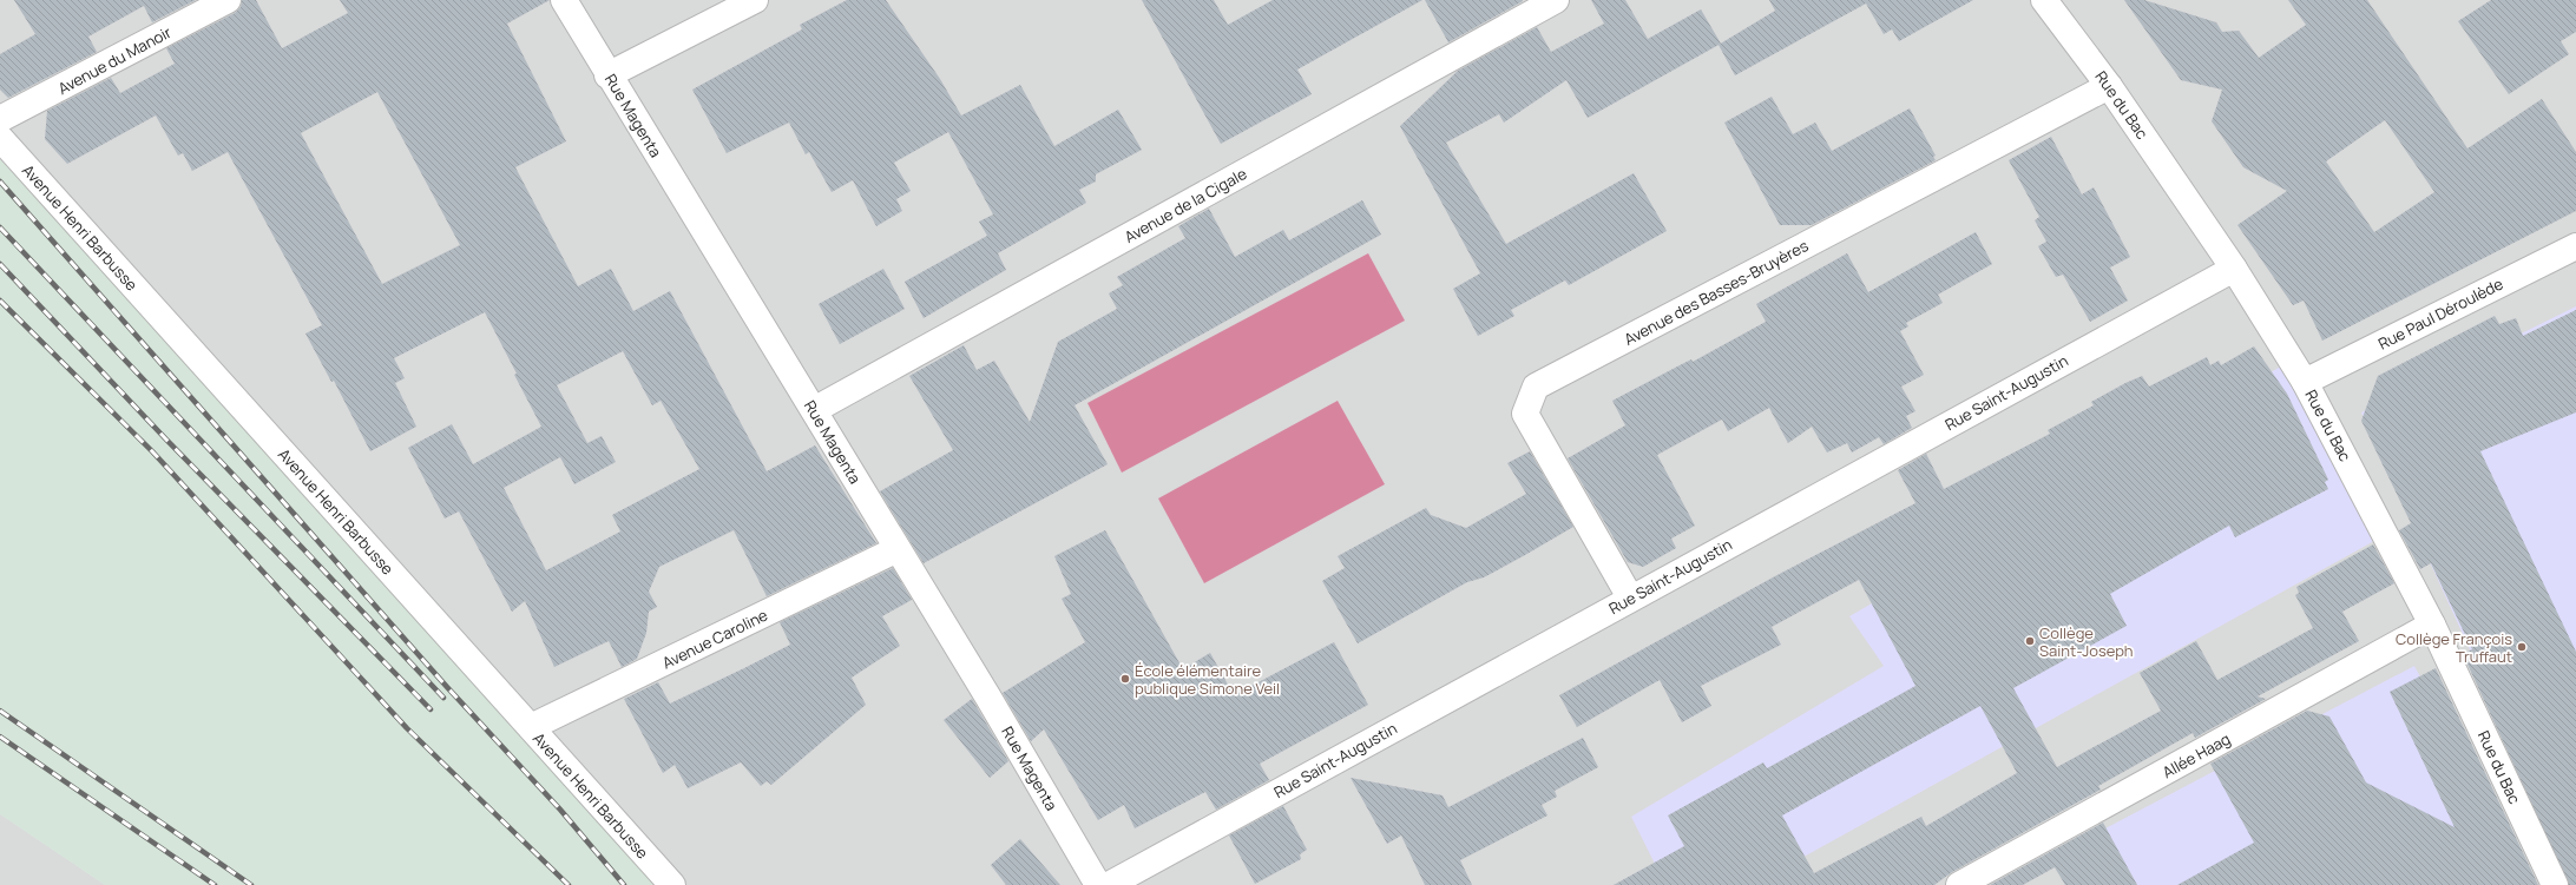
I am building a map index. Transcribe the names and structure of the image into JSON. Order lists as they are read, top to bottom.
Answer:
{
  "streets": {
    "street": [
      "Avenue du Manoir",
      "Rue du Bac",
      "Rue Magenta",
      "Avenue de la Cigale",
      "Avenue Henri Barbusse",
      "Avenue des Basses-Bruyères",
      "Rue Paul Déroulède",
      "Rue Saint-Augustin",
      "Avenue Caroline",
      "Allée Haag"
    ]
  },
  "crossings": [
    ["Rue du Bac", "Avenue des Basses-Bruyères"],
    ["Rue du Bac", "Rue Paul Déroulède"],
    ["Rue du Bac", "Rue Saint-Augustin"],
    ["Rue du Bac", "Allée Haag"],
    ["Rue Magenta", "Avenue de la Cigale"],
    ["Rue Magenta", "Avenue Caroline"],
    ["Avenue Henri Barbusse", "Avenue Caroline"],
    ["Avenue des Basses-Bruyères", "Rue Saint-Augustin"]
  ],
  "places": ["Collège Saint-Joseph", "Collège François Truffaut", "École élémentaire publique Simone Veil"]
}
